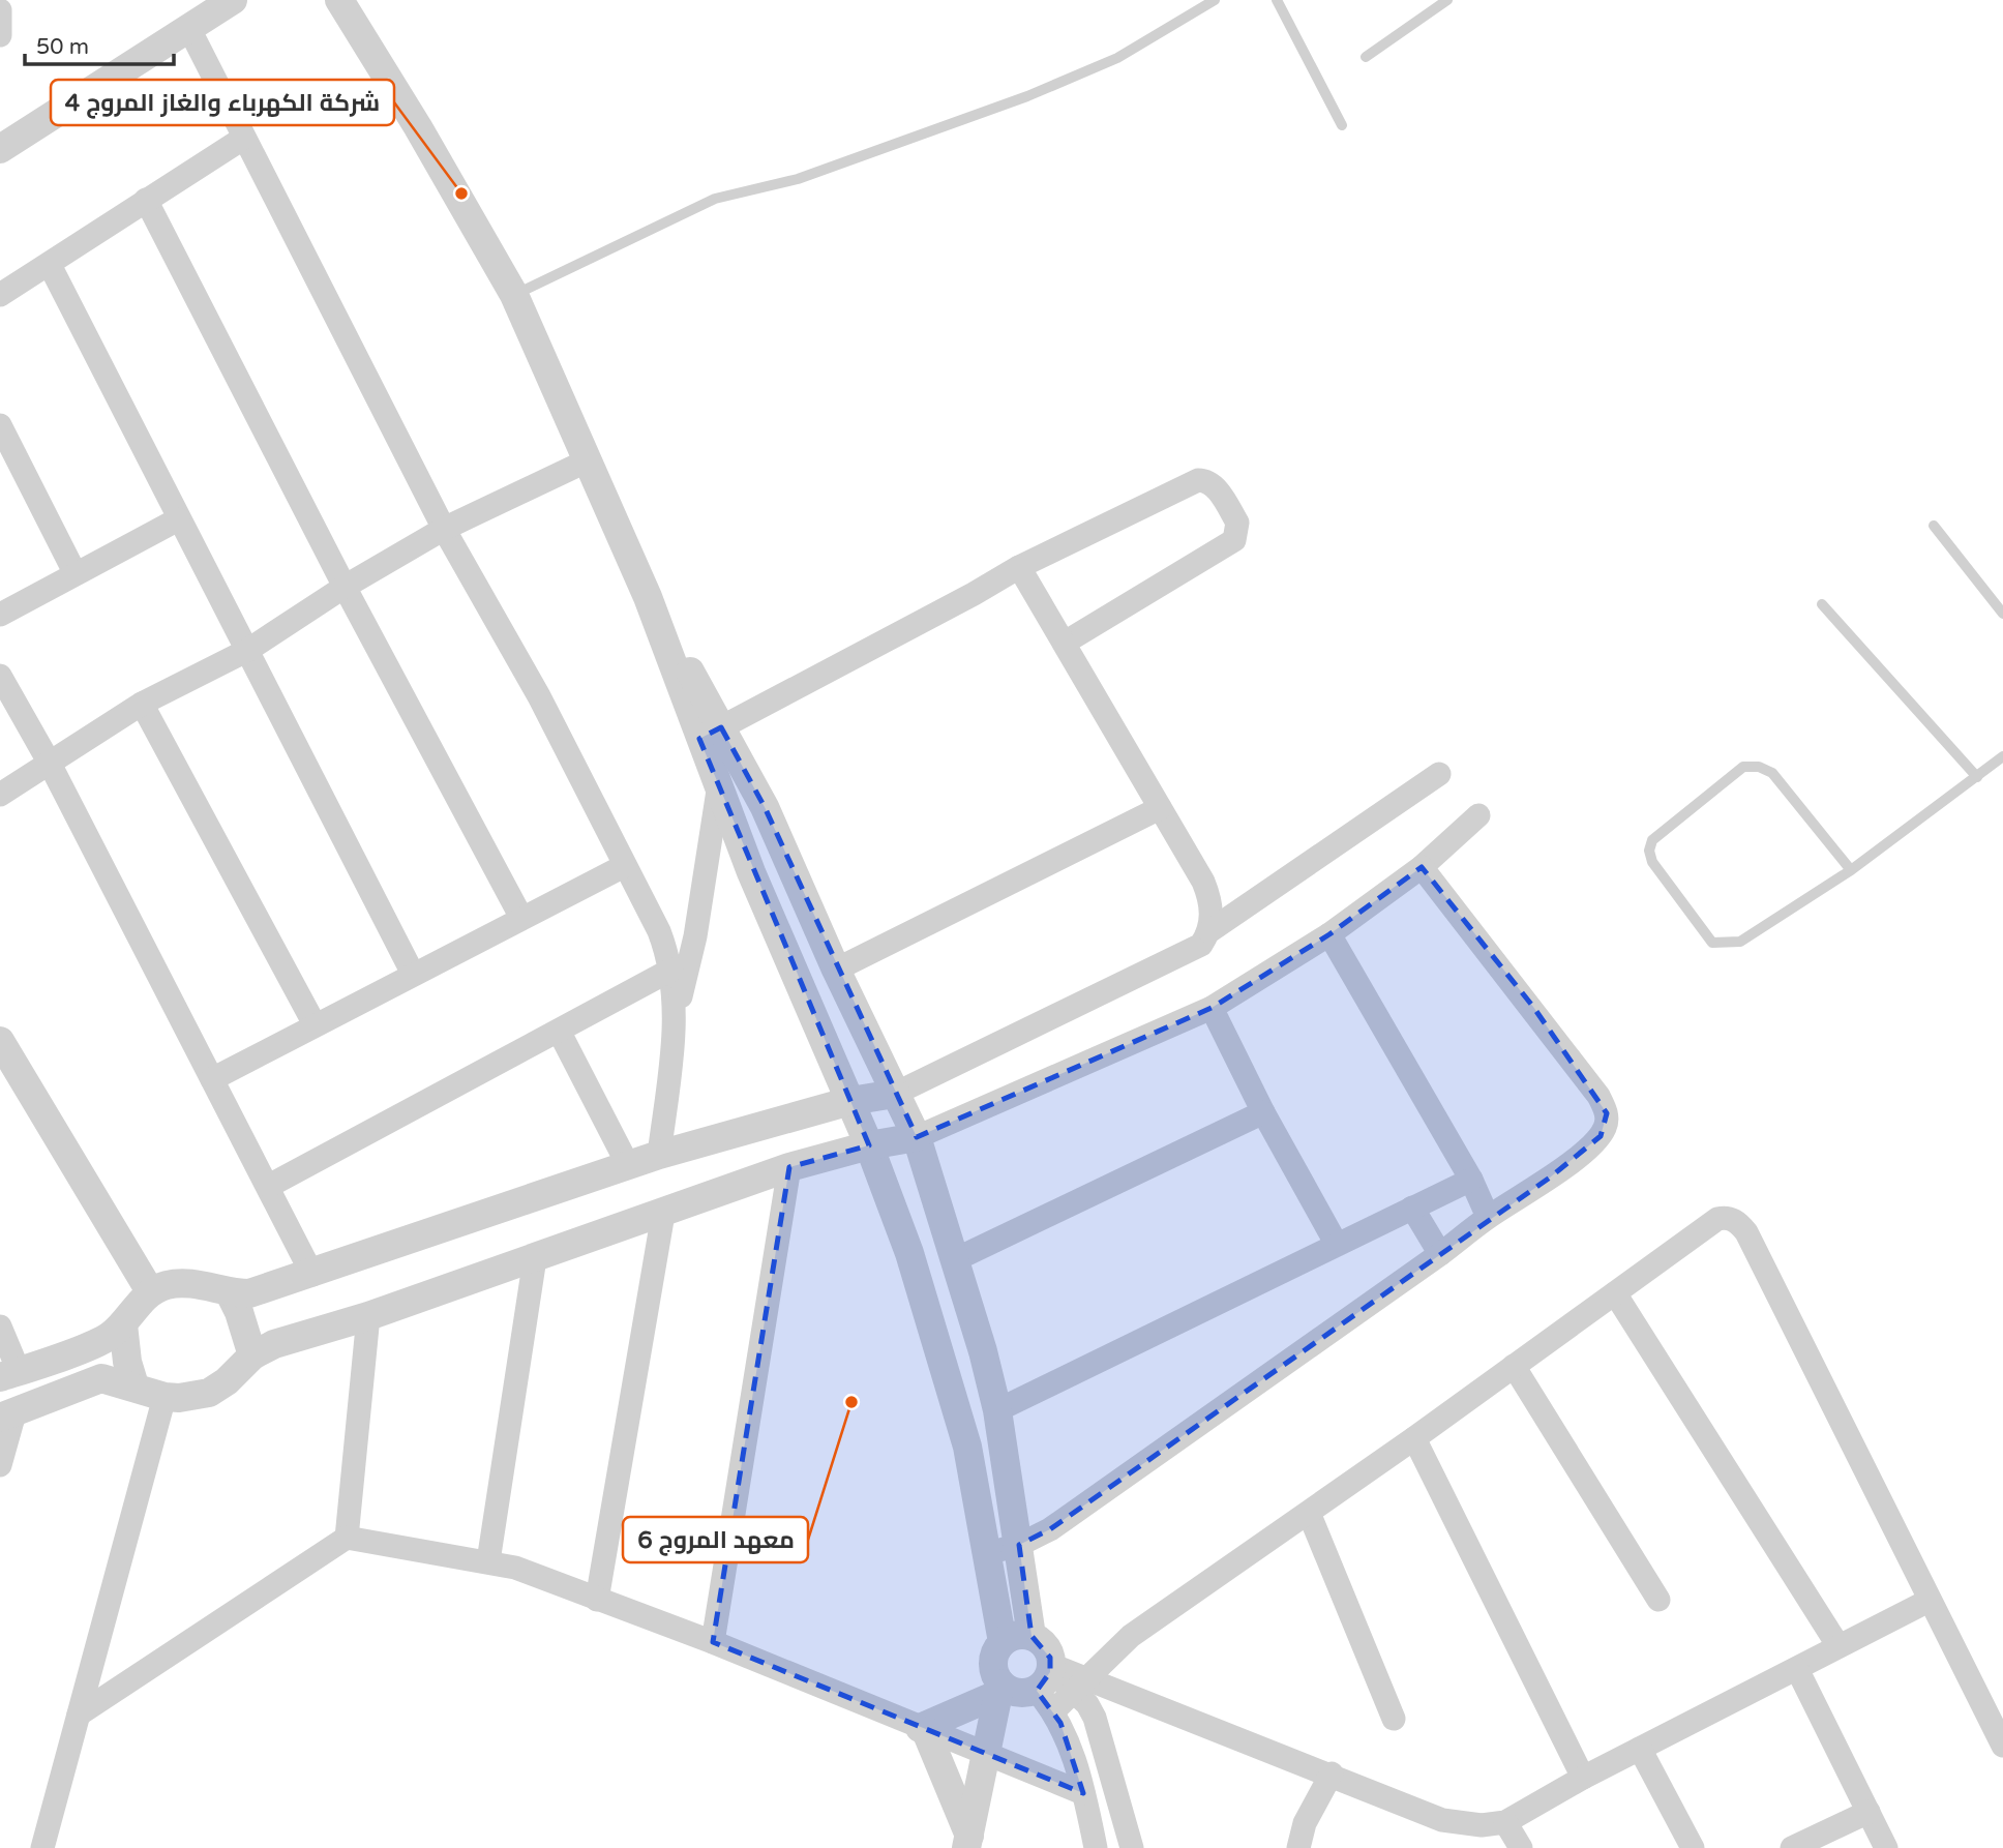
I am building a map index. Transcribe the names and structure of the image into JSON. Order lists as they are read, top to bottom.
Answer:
{
  "places": ["شركة الكهرباء والغاز المروج 4", "معهد المروج 6"],
  "scale_bar": "50 m"
}
